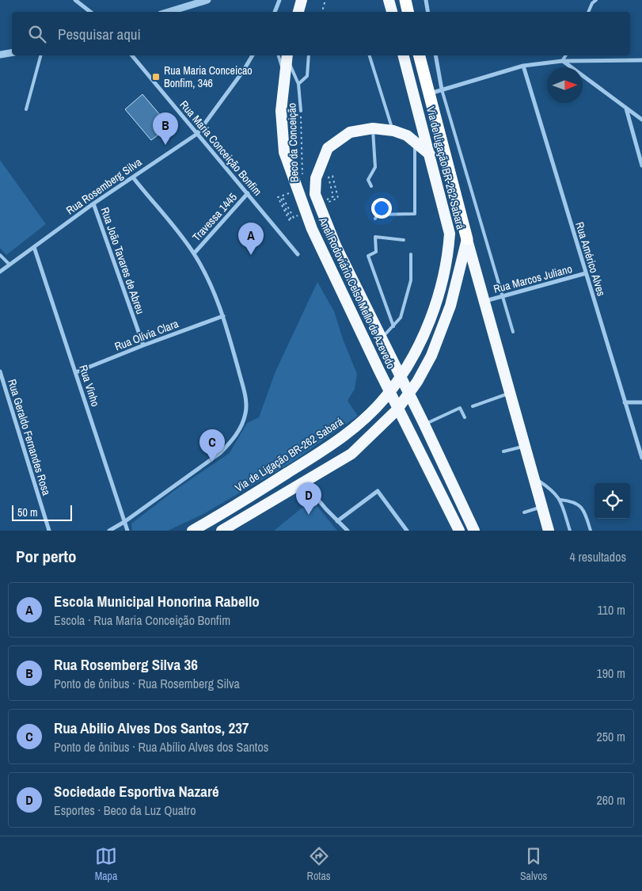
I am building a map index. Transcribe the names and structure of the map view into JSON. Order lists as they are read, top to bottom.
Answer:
{
  "streets": {
    "highway": ["Via de Ligação BR-262 Sabará", "Anel Rodoviário Celso Mello de Azevedo"],
    "street": [
      "Rua Maria Conceição Bonfim",
      "Rua Rosemberg Silva",
      "Travessa 1445",
      "Rua Américo Alves",
      "Rua João Tavares de Abreu",
      "Rua Marcos Juliano",
      "Rua Olívia Clara",
      "Rua Vinho",
      "Rua Geraldo Fernandes Rosa"
    ],
    "lane": ["Beco da Conceição"]
  },
  "crossings": [
    ["Rua Maria Conceição Bonfim", "Rua Rosemberg Silva"],
    ["Rua Maria Conceição Bonfim", "Travessa 1445"],
    ["Rua Rosemberg Silva", "Rua João Tavares de Abreu"],
    ["Rua Rosemberg Silva", "Rua Vinho"],
    ["Rua Américo Alves", "Rua Marcos Juliano"],
    ["Rua João Tavares de Abreu", "Rua Olívia Clara"],
    ["Rua Olívia Clara", "Rua Vinho"]
  ],
  "places": {
    "transit": ["Rua Maria Conceicao Bonfim, 346"]
  },
  "scale_bar": "50 m",
  "north": "right",
  "page": {
    "search": "Pesquisar aqui",
    "pins": [
      "B",
      "A",
      "C",
      "D"
    ],
    "scale": "50 m",
    "heading": ["Por perto", "4 resultados"],
    "list": [
      {
        "mark": "A",
        "name": "Escola Municipal Honorina Rabello",
        "note": "Escola · Rua Maria Conceição Bonfim",
        "value": "110 m"
      },
      {
        "mark": "B",
        "name": "Rua Rosemberg Silva 36",
        "note": "Ponto de ônibus · Rua Rosemberg Silva",
        "value": "190 m"
      },
      {
        "mark": "C",
        "name": "Rua Abilio Alves Dos Santos, 237",
        "note": "Ponto de ônibus · Rua Abílio Alves dos Santos",
        "value": "250 m"
      },
      {
        "mark": "D",
        "name": "Sociedade Esportiva Nazaré",
        "note": "Esportes · Beco da Luz Quatro",
        "value": "260 m"
      }
    ],
    "nav": ["Mapa", "Rotas", "Salvos"]
  }
}
